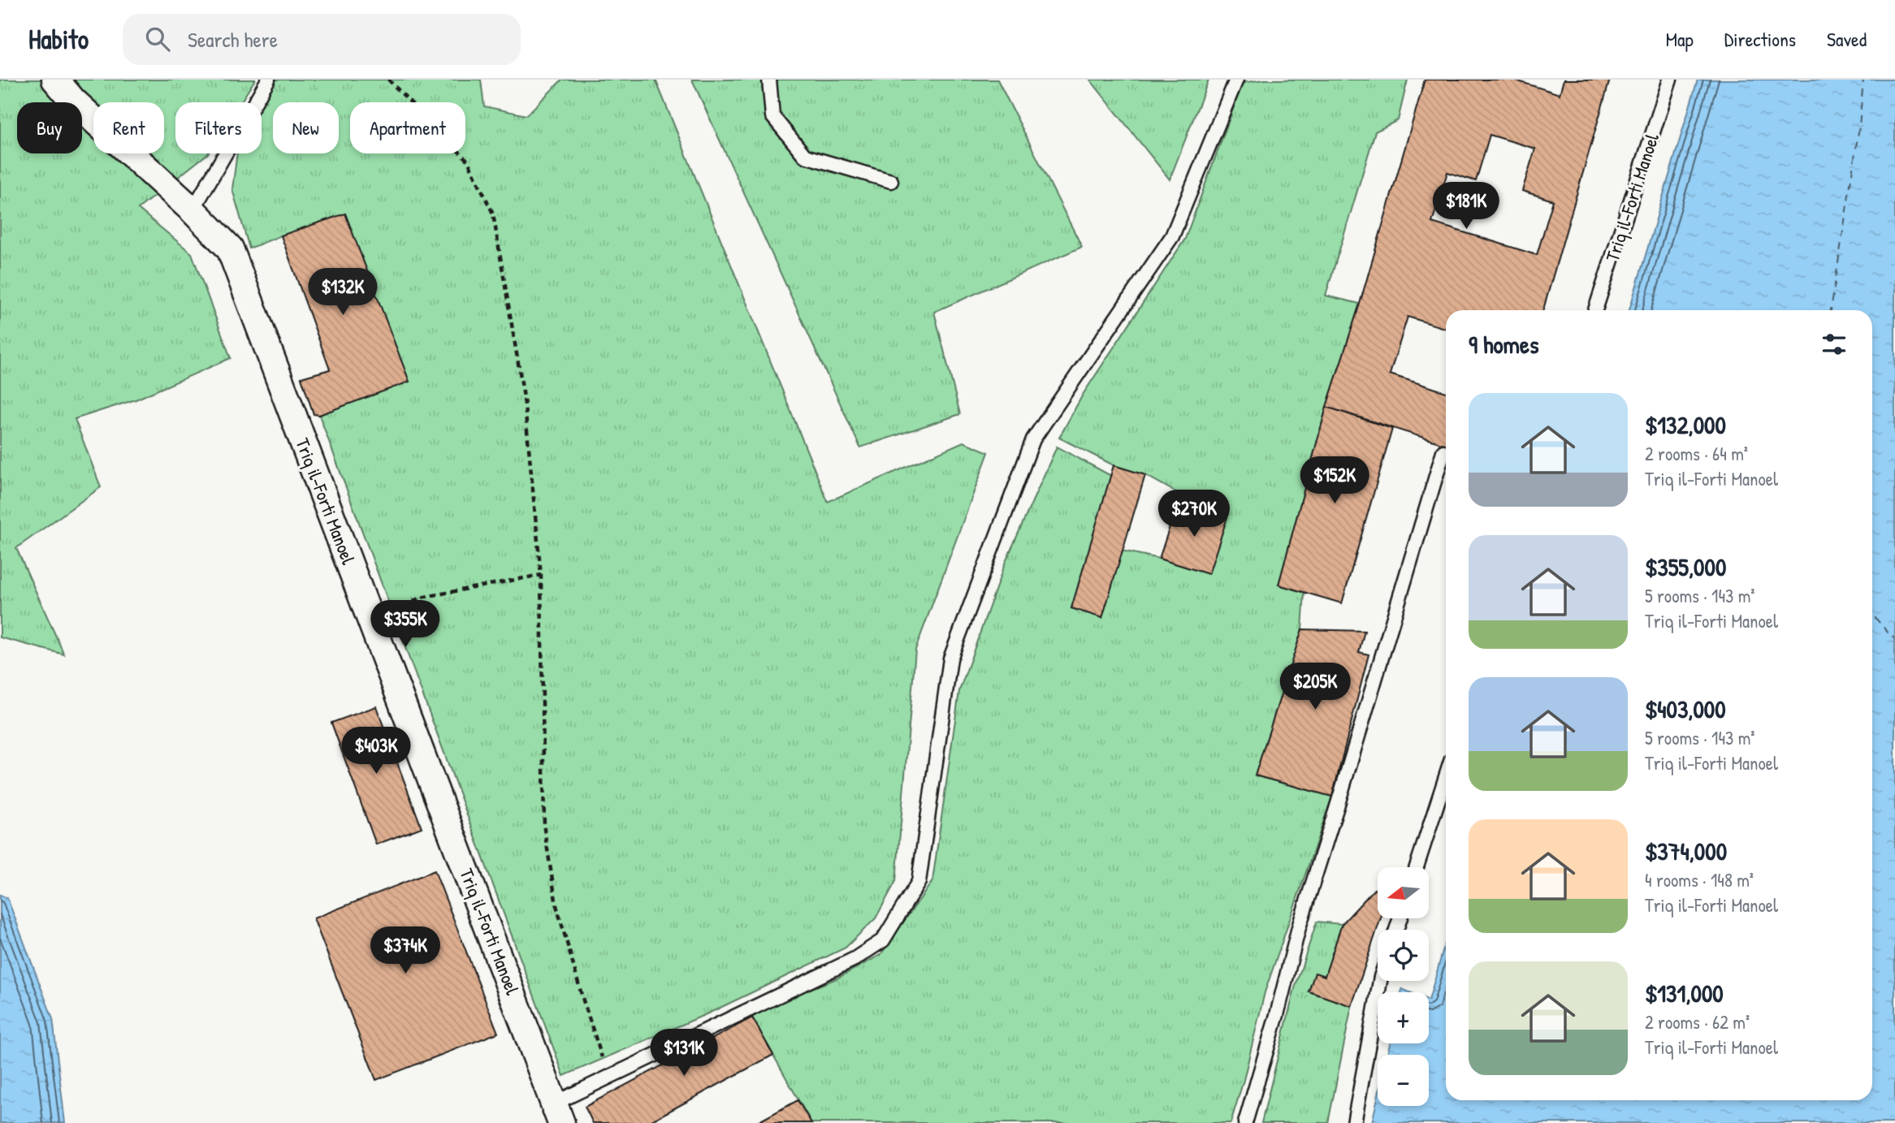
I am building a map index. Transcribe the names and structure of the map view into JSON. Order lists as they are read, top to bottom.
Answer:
{
  "streets": {
    "street": ["Triq il-Forti Manoel"]
  },
  "north": "left",
  "page": {
    "header": "Habito",
    "search": "Search here",
    "nav": ["Map", "Directions", "Saved"],
    "chip": [
      "Buy",
      "Rent",
      "Filters",
      "New",
      "Apartment"
    ],
    "price": [
      "$181K",
      "$132K",
      "$152K",
      "$270K",
      "$355K",
      "$205K",
      "$403K",
      "$374K",
      "$131K"
    ],
    "heading": "9 homes",
    "list": [
      {
        "name": "$132,000",
        "note": "2 rooms · 64 m² · Triq il-Forti Manoel"
      },
      {
        "name": "$355,000",
        "note": "5 rooms · 143 m² · Triq il-Forti Manoel"
      },
      {
        "name": "$403,000",
        "note": "5 rooms · 143 m² · Triq il-Forti Manoel"
      },
      {
        "name": "$374,000",
        "note": "4 rooms · 148 m² · Triq il-Forti Manoel"
      },
      {
        "name": "$131,000",
        "note": "2 rooms · 62 m² · Triq il-Forti Manoel"
      }
    ],
    "map_buttons": ["+", "−"]
  }
}
